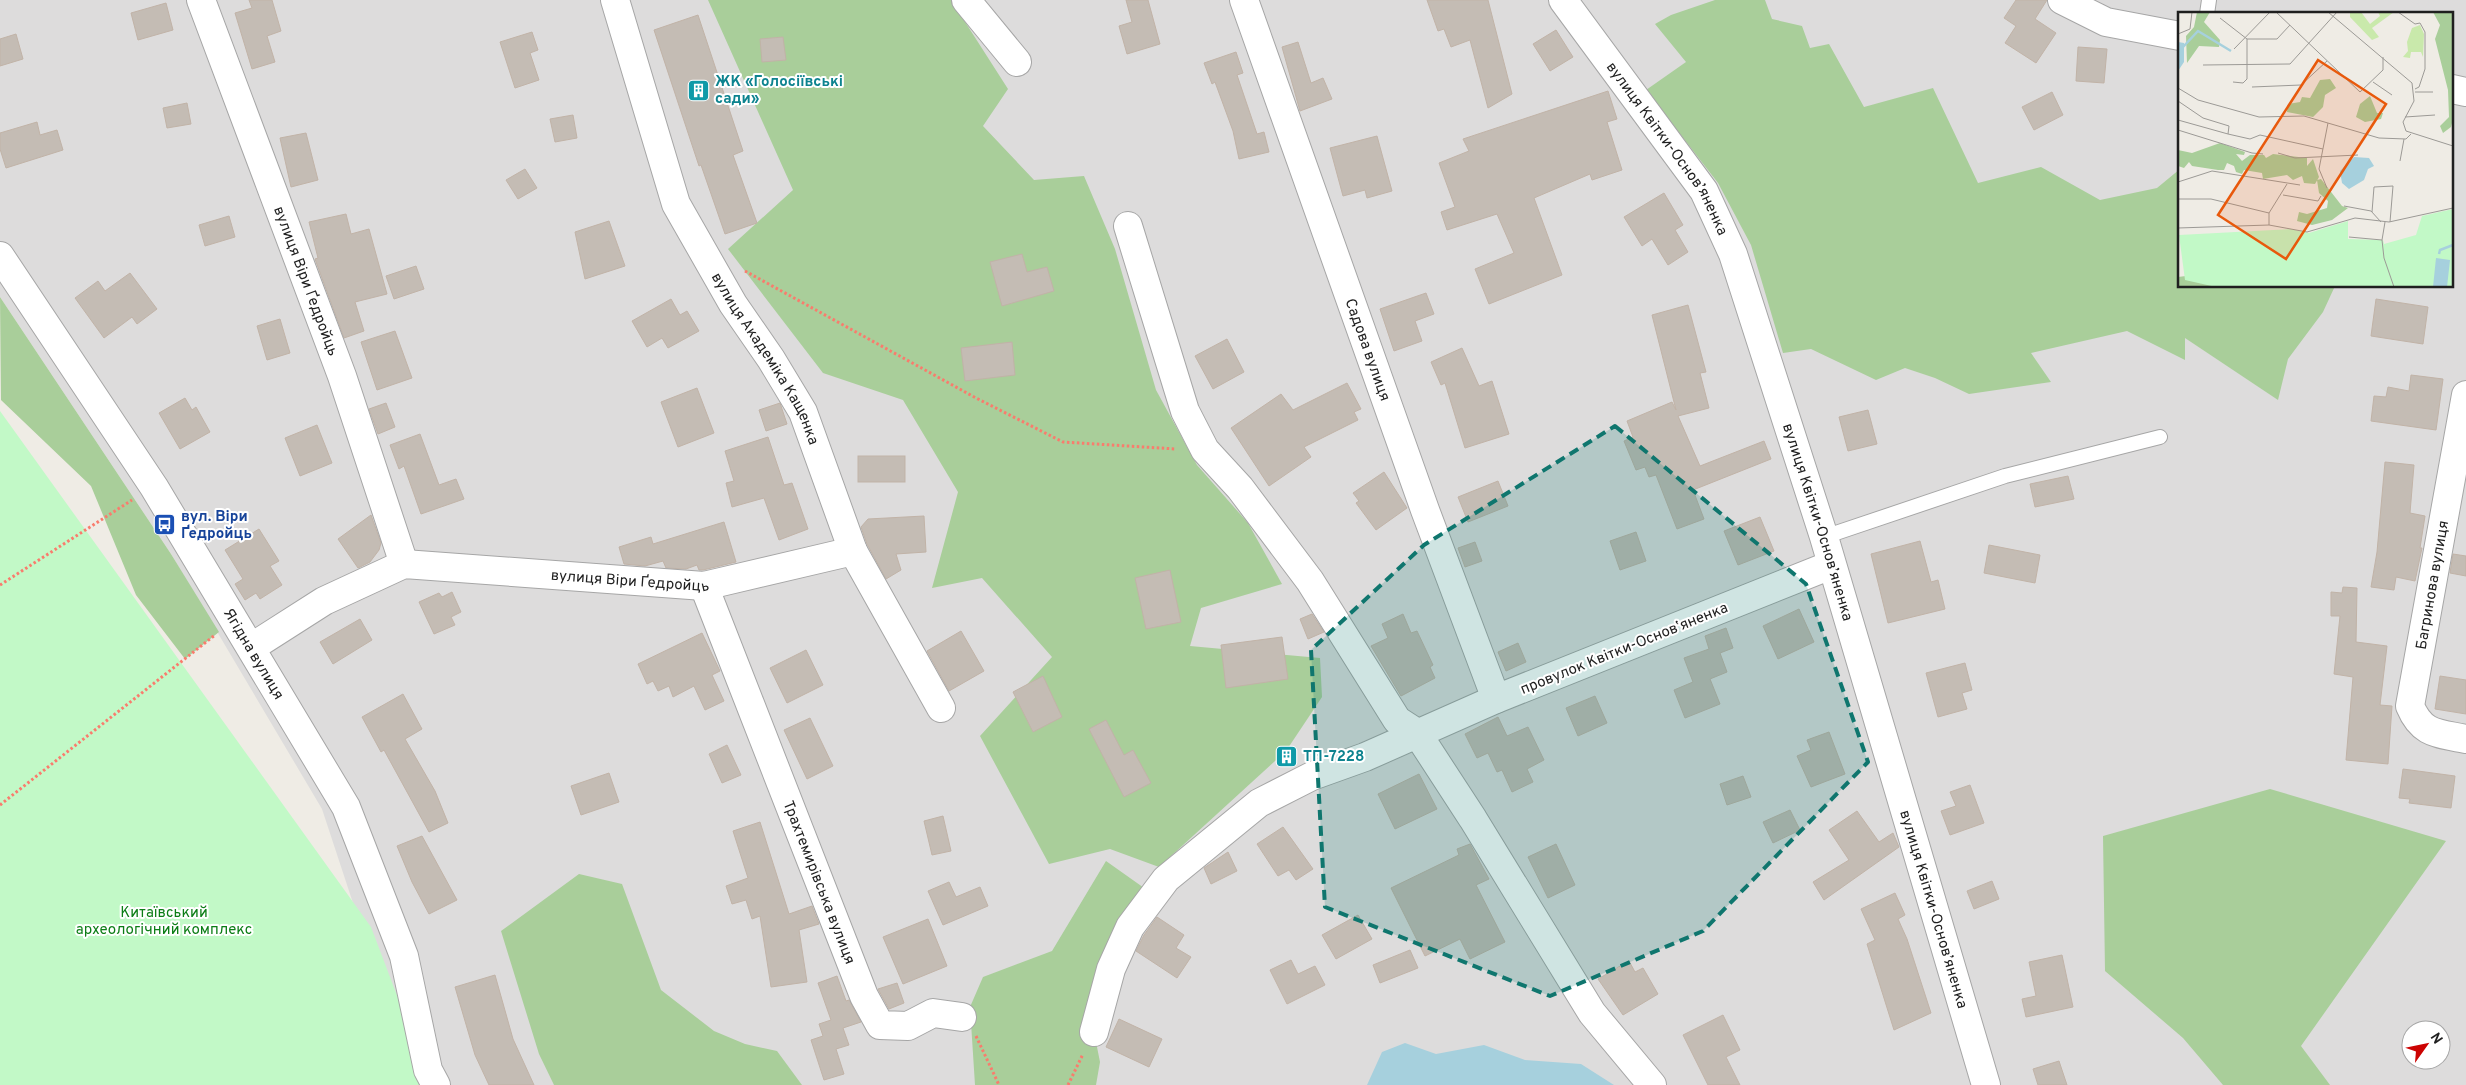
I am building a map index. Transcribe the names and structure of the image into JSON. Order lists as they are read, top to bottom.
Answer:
{
  "streets": {
    "street": [
      "вулиця Квітки-Основ’яненка",
      "вулиця Віри Ґедройць",
      "Садова вулиця",
      "вулиця Академіка Кащенка",
      "Багринова вулиця",
      "провулок Квітки-Основʼяненка",
      "Ягідна вулиця",
      "Трахтемирівська вулиця"
    ]
  },
  "crossings": [
    ["вулиця Квітки-Основ’яненка", "провулок Квітки-Основʼяненка"],
    ["вулиця Віри Ґедройць", "вулиця Академіка Кащенка"],
    ["вулиця Віри Ґедройць", "Ягідна вулиця"],
    ["вулиця Віри Ґедройць", "Трахтемирівська вулиця"],
    ["Садова вулиця", "провулок Квітки-Основʼяненка"]
  ],
  "parks": ["Китаївський археологічний комплекс"],
  "places": {
    "building": ["ЖК «Голосіївські сади»", "ТП-7228"],
    "bus stop": ["вул. Віри Ґедройць"]
  },
  "north": "top right"
}
